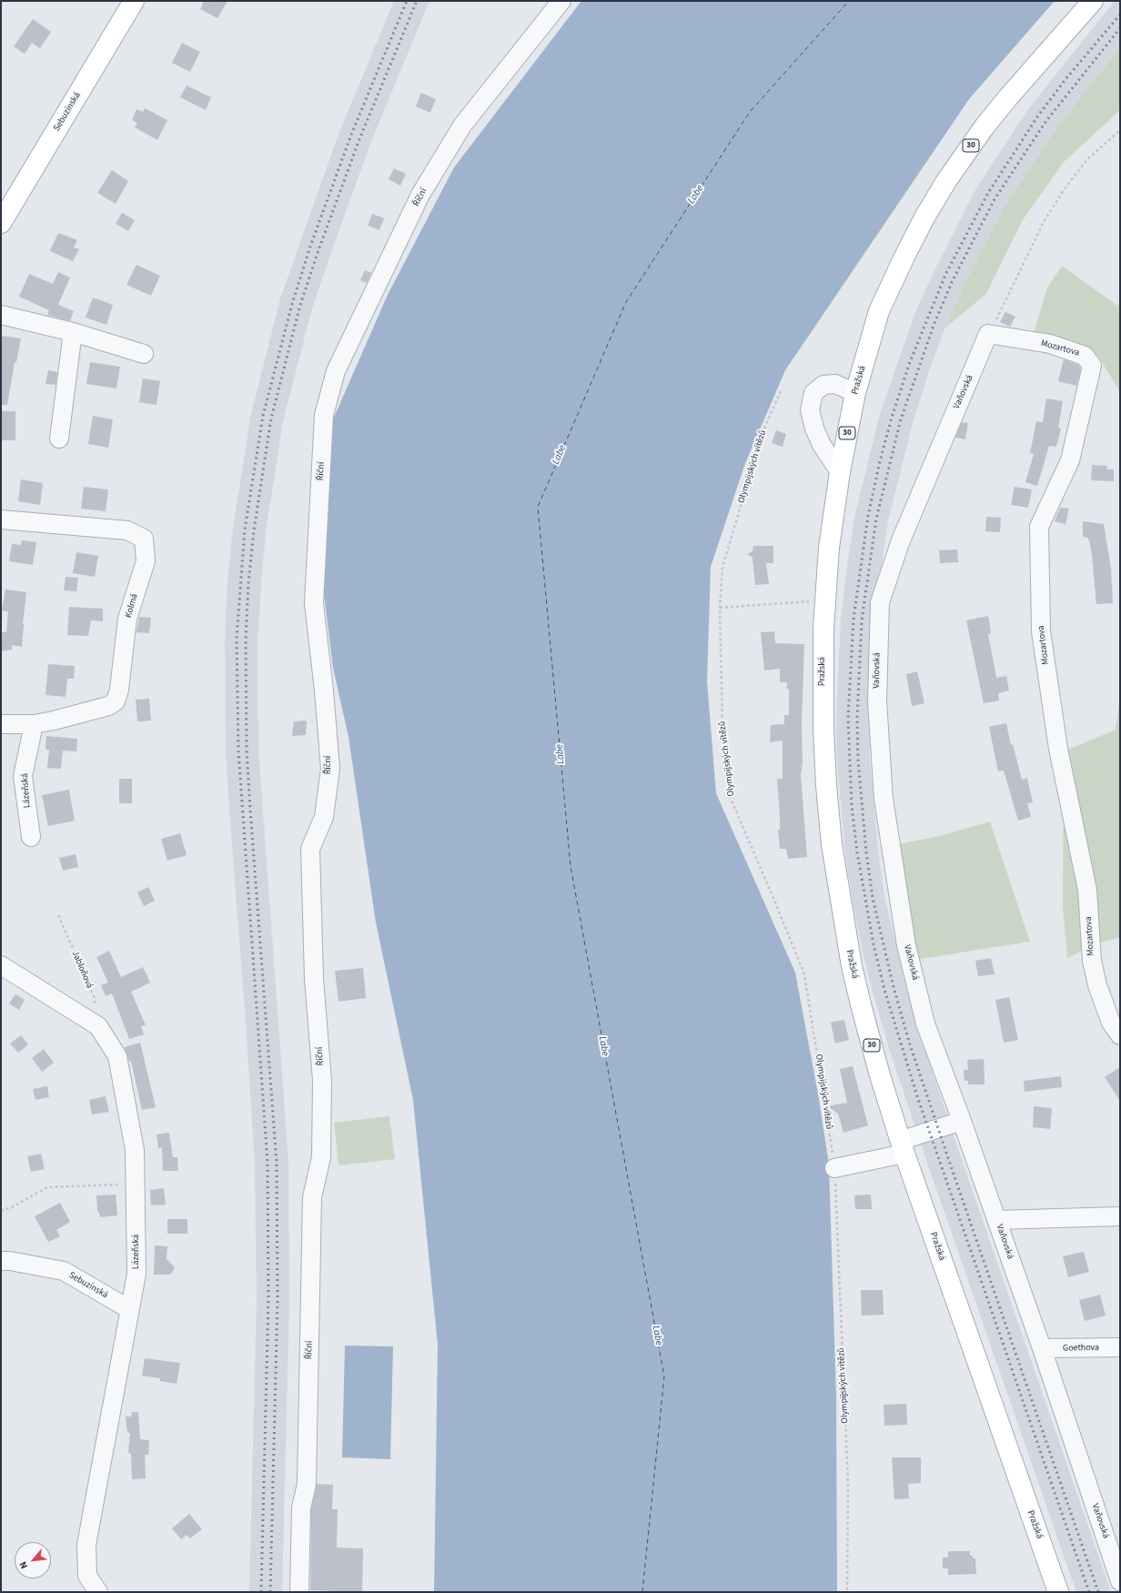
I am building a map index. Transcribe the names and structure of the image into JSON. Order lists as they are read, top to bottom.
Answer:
{
  "streets": {
    "main road": ["Sebuzínská", "30", "Pražská"],
    "street": [
      "Říční",
      "Mozartova",
      "Vaňovská",
      "Kolmá",
      "Lázeňská",
      "Goethova"
    ],
    "path": ["Olympijských vítězů", "Jabloňová"]
  },
  "crossings": [
    ["Sebuzínská", "Lázeňská"],
    ["Mozartova", "Vaňovská"],
    ["Vaňovská", "Goethova"],
    ["Kolmá", "Lázeňská"],
    ["Lázeňská", "Jabloňová"]
  ],
  "water": ["Labe"],
  "north": "bottom left"
}
